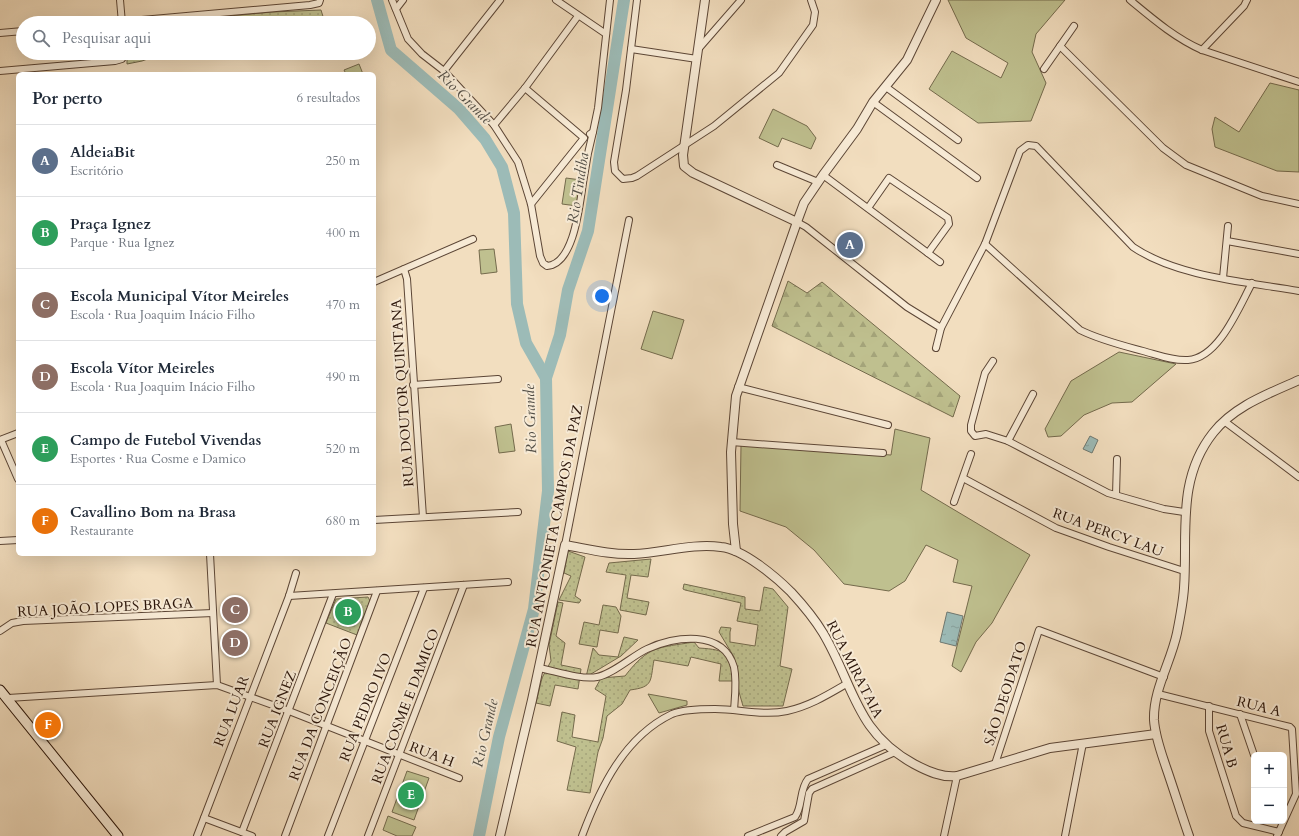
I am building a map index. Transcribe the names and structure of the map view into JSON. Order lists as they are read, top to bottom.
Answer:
{
  "streets": {
    "street": [
      "RUA DOUTOR QUINTANA",
      "RUA ANTONIETA CAMPOS DA PAZ",
      "RUA PERCY LAU",
      "RUA JOÃO LOPES BRAGA",
      "RUA MIRATAIA",
      "SÃO DEODATO",
      "RUA COSME E DAMICO",
      "RUA A",
      "RUA PEDRO IVO",
      "RUA IGNEZ",
      "RUA DA CONCEIÇÃO",
      "RUA LUAR",
      "RUA B",
      "RUA H"
    ]
  },
  "crossings": [
    ["RUA ANTONIETA CAMPOS DA PAZ", "RUA MIRATAIA"],
    ["RUA MIRATAIA", "SÃO DEODATO"],
    ["RUA COSME E DAMICO", "RUA H"],
    ["RUA A", "RUA B"],
    ["RUA PEDRO IVO", "RUA H"],
    ["RUA IGNEZ", "RUA H"],
    ["RUA DA CONCEIÇÃO", "RUA H"],
    ["RUA LUAR", "RUA H"]
  ],
  "water": ["Rio Grande", "Rio Tindiba"],
  "page": {
    "search": "Pesquisar aqui",
    "heading": ["Por perto", "6 resultados"],
    "list": [
      {
        "mark": "A",
        "name": "AldeiaBit",
        "note": "Escritório",
        "value": "250 m"
      },
      {
        "mark": "B",
        "name": "Praça Ignez",
        "note": "Parque · Rua Ignez",
        "value": "400 m"
      },
      {
        "mark": "C",
        "name": "Escola Municipal Vítor Meireles",
        "note": "Escola · Rua Joaquim Inácio Filho",
        "value": "470 m"
      },
      {
        "mark": "D",
        "name": "Escola Vítor Meireles",
        "note": "Escola · Rua Joaquim Inácio Filho",
        "value": "490 m"
      },
      {
        "mark": "E",
        "name": "Campo de Futebol Vivendas",
        "note": "Esportes · Rua Cosme e Damico",
        "value": "520 m"
      },
      {
        "mark": "F",
        "name": "Cavallino Bom na Brasa",
        "note": "Restaurante",
        "value": "680 m"
      }
    ],
    "pins": [
      "A",
      "C",
      "B",
      "D",
      "F",
      "E"
    ],
    "map_buttons": ["+", "−"]
  }
}
